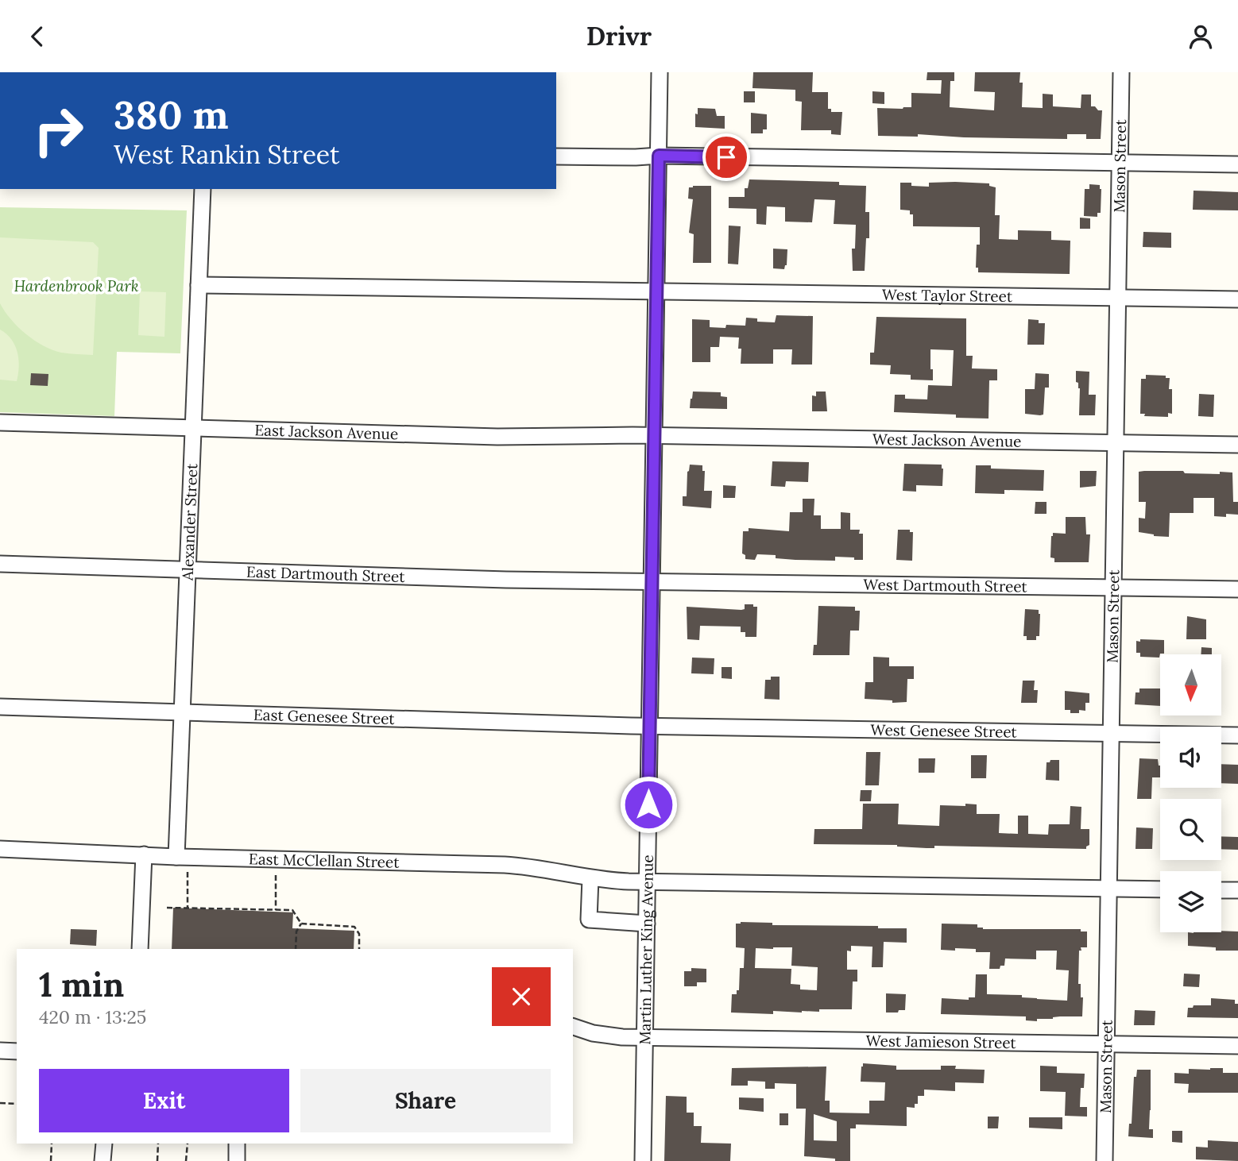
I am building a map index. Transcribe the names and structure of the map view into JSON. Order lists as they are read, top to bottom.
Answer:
{
  "streets": {
    "street": [
      "Mason Street",
      "West Taylor Street",
      "East Jackson Avenue",
      "West Jackson Avenue",
      "Alexander Street",
      "East Dartmouth Street",
      "West Dartmouth Street",
      "East Genesee Street",
      "West Genesee Street",
      "East McClellan Street",
      "Martin Luther King Avenue",
      "West Jamieson Street"
    ]
  },
  "crossings": [
    ["Mason Street", "West Taylor Street"],
    ["Mason Street", "West Jackson Avenue"],
    ["Mason Street", "West Dartmouth Street"],
    ["Mason Street", "West Genesee Street"],
    ["Mason Street", "East McClellan Street"],
    ["Mason Street", "West Jamieson Street"],
    ["West Taylor Street", "Alexander Street"],
    ["West Taylor Street", "Martin Luther King Avenue"],
    ["East Jackson Avenue", "West Jackson Avenue"],
    ["East Jackson Avenue", "Alexander Street"],
    ["East Jackson Avenue", "Martin Luther King Avenue"],
    ["West Jackson Avenue", "Martin Luther King Avenue"],
    ["Alexander Street", "East Dartmouth Street"],
    ["Alexander Street", "East Genesee Street"],
    ["Alexander Street", "East McClellan Street"],
    ["East Dartmouth Street", "West Dartmouth Street"],
    ["East Dartmouth Street", "Martin Luther King Avenue"],
    ["West Dartmouth Street", "Martin Luther King Avenue"],
    ["East Genesee Street", "West Genesee Street"],
    ["East Genesee Street", "Martin Luther King Avenue"],
    ["West Genesee Street", "Martin Luther King Avenue"],
    ["East McClellan Street", "Martin Luther King Avenue"],
    ["Martin Luther King Avenue", "West Jamieson Street"]
  ],
  "parks": ["Hardenbrook Park"],
  "north": "bottom",
  "page": {
    "header": "Drivr",
    "turn": ["380 m", "West Rankin Street"],
    "heading": ["1 min", "420 m · 13:25"],
    "buttons": ["Exit", "Share"]
  }
}
